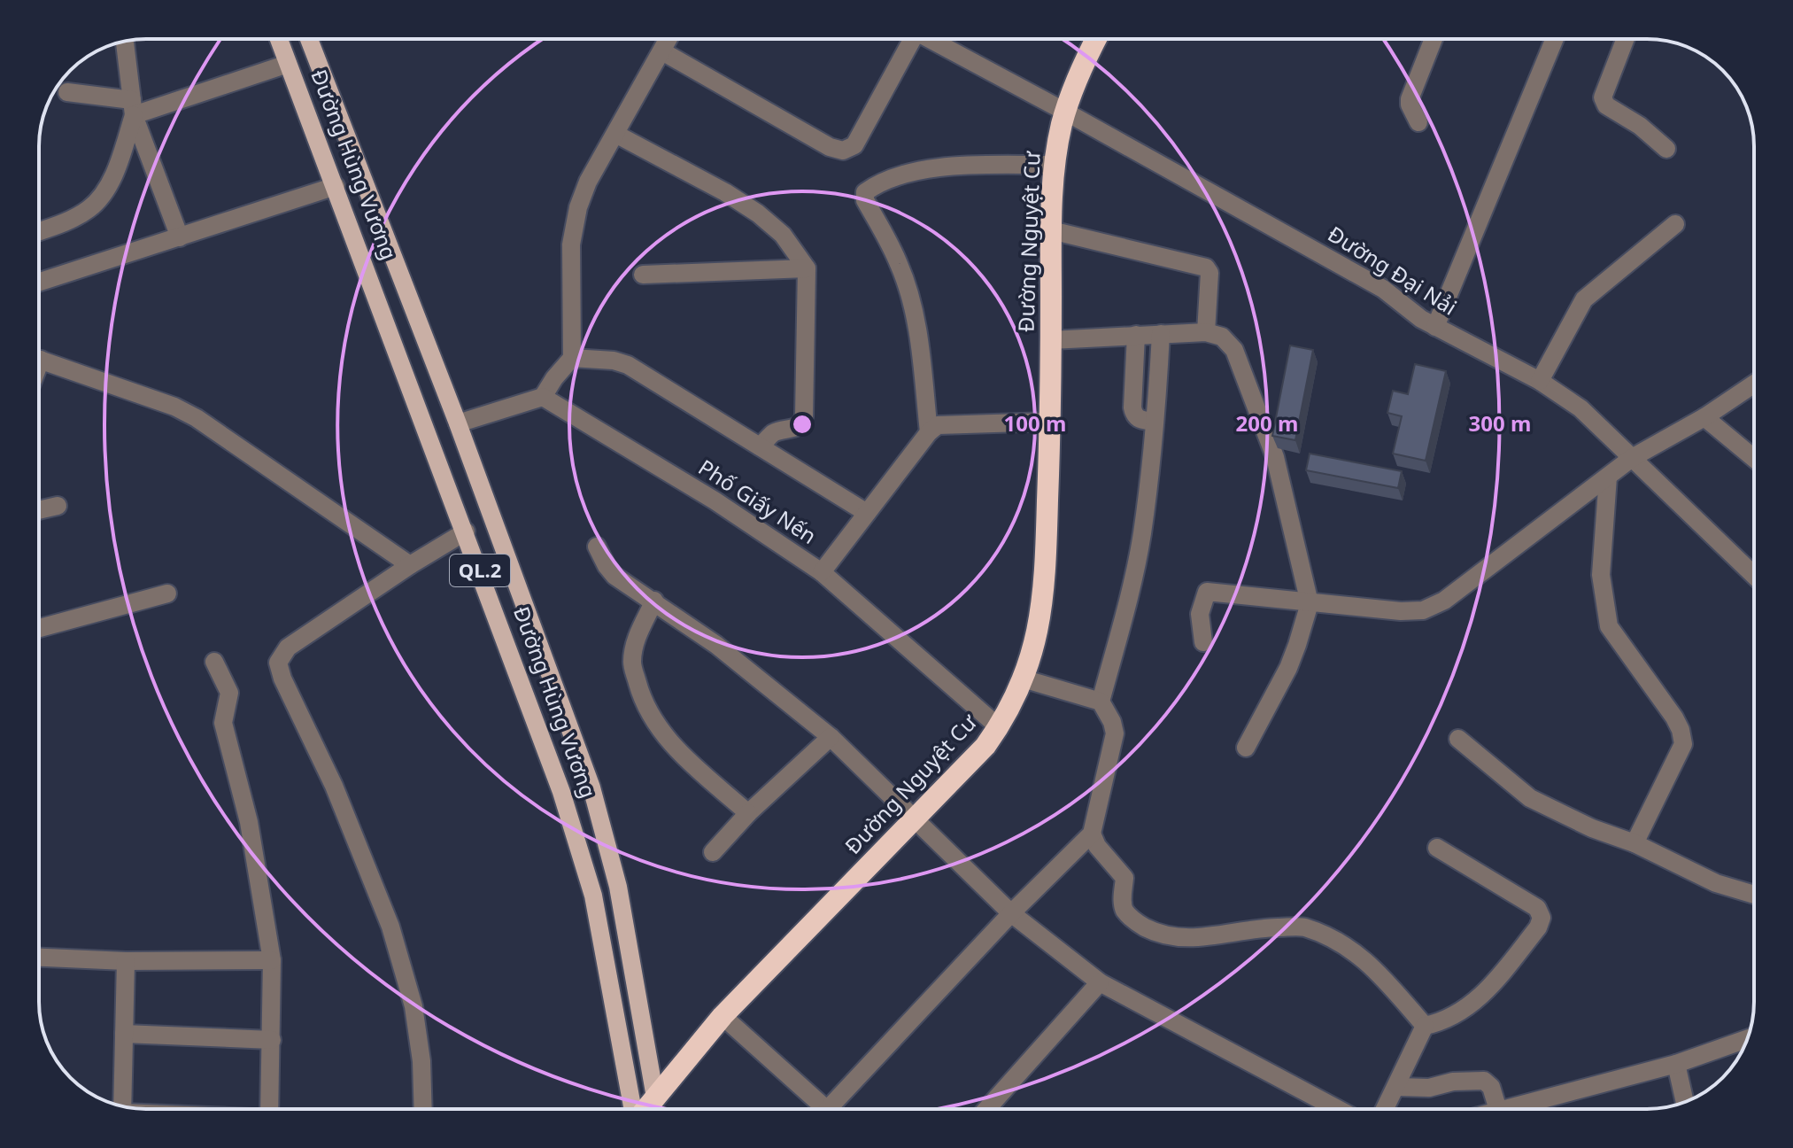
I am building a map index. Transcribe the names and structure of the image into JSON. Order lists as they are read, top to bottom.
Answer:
{
  "streets": {
    "highway": ["Đường Hùng Vương", "Đường Nguyệt Cư", "QL.2"],
    "street": ["Đường Đại Nải", "Phố Giấy Nến"]
  },
  "crossings": [
    ["Đường Hùng Vương", "Đường Nguyệt Cư"],
    ["Đường Nguyệt Cư", "Đường Đại Nải"],
    ["Đường Nguyệt Cư", "Phố Giấy Nến"]
  ],
  "rings": ["100 m", "200 m", "300 m"]
}
